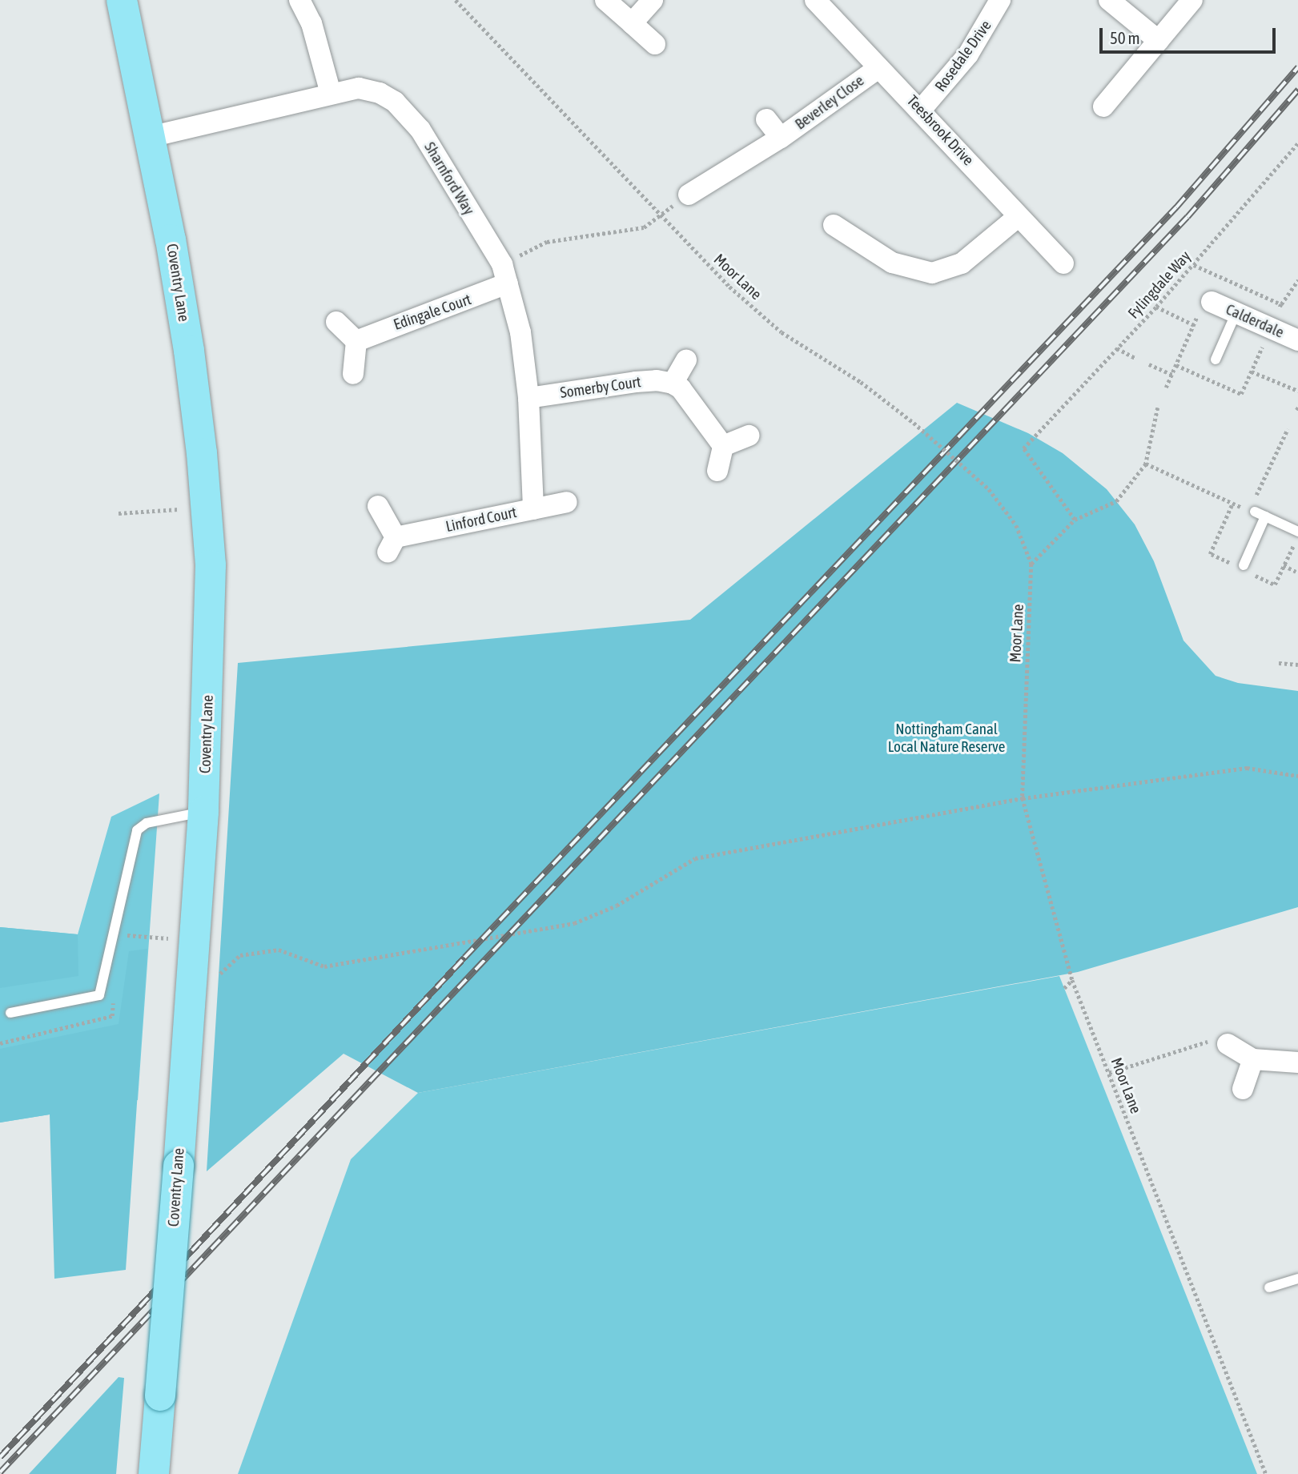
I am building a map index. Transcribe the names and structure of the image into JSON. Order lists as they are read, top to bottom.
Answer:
{
  "streets": {
    "main road": ["Coventry Lane"],
    "street": [
      "Rosedale Drive",
      "Beverley Close",
      "Teesbrook Drive",
      "Sharnford Way",
      "Edingale Court",
      "Calderdale",
      "Somerby Court",
      "Linford Court"
    ],
    "path": ["Moor Lane", "Fylingdale Way"]
  },
  "crossings": [
    ["Rosedale Drive", "Teesbrook Drive"],
    ["Beverley Close", "Teesbrook Drive"],
    ["Sharnford Way", "Coventry Lane"],
    ["Sharnford Way", "Edingale Court"],
    ["Sharnford Way", "Somerby Court"],
    ["Sharnford Way", "Linford Court"]
  ],
  "parks": ["Nottingham Canal Local Nature Reserve"],
  "scale_bar": "50 m"
}
